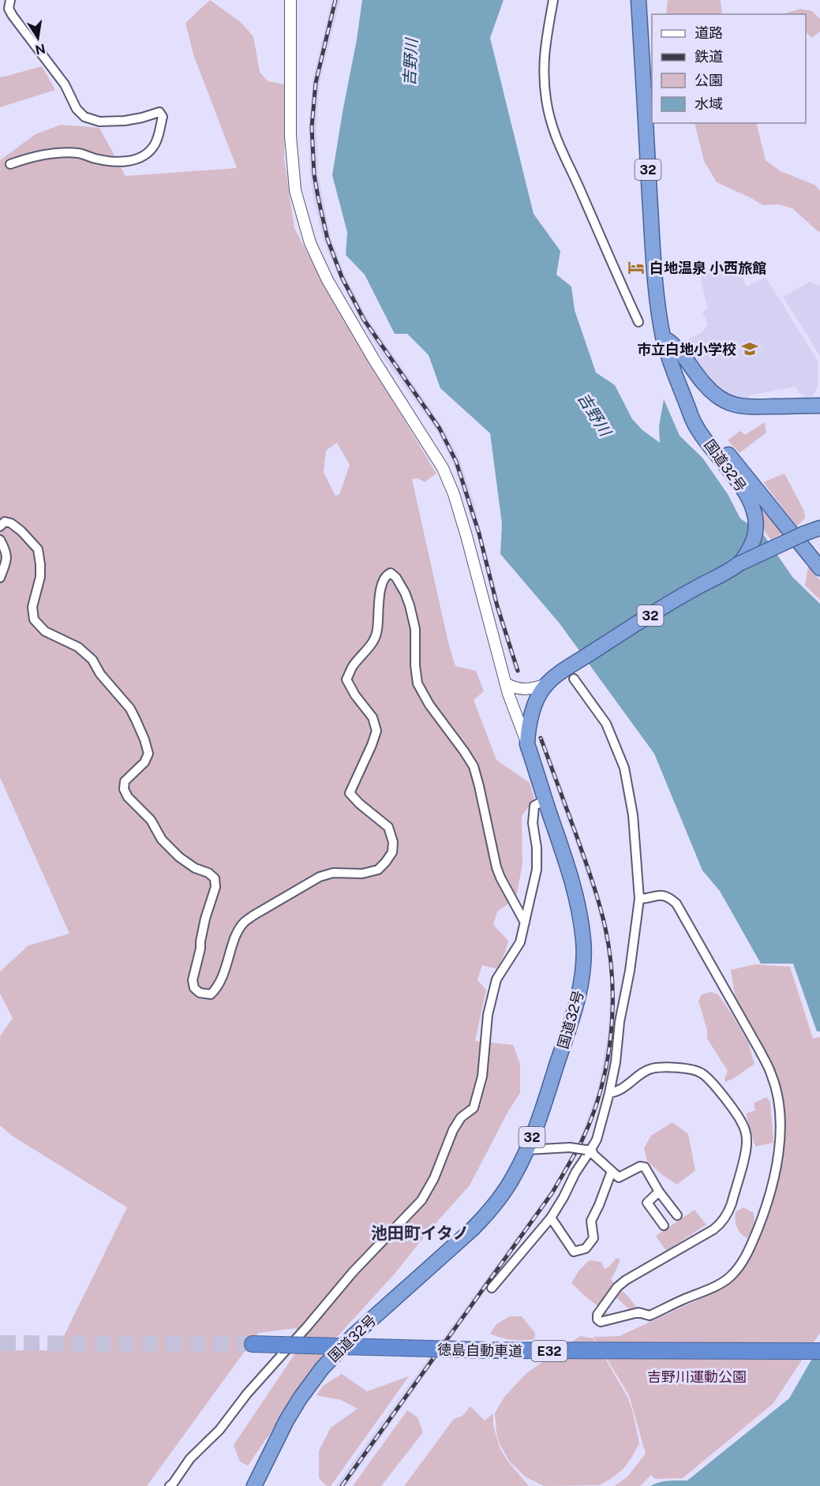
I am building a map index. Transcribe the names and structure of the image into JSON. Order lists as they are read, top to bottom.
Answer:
{
  "streets": {
    "highway": [
      "32",
      "国道32号",
      "徳島自動車道",
      "E32"
    ]
  },
  "districts": ["池田町イタノ"],
  "water": ["吉野川"],
  "parks": ["吉野川運動公園"],
  "places": {
    "hotel": ["白地温泉 小西旅館"],
    "school or university": ["市立白地小学校"]
  },
  "legend": [
    "道路",
    "鉄道",
    "公園",
    "水域"
  ],
  "north": "bottom"
}
